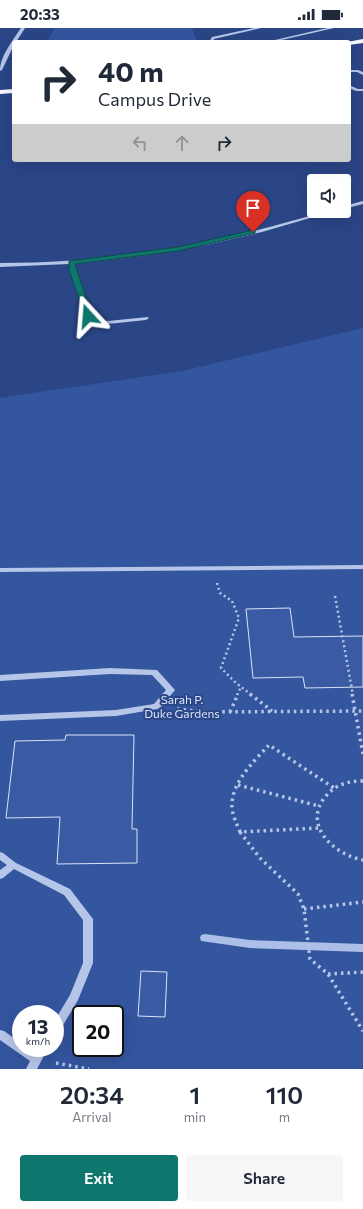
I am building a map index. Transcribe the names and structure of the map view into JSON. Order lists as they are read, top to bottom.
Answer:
{
  "parks": ["Sarah P. Duke Gardens"],
  "page": {
    "status": "20:33",
    "turn": ["40 m", "Campus Drive"],
    "speed": "13 km/h",
    "limit": "20",
    "eta": [
      "20:34",
      "Arrival",
      "1",
      "min",
      "110",
      "m"
    ],
    "buttons": ["Exit", "Share"]
  }
}
